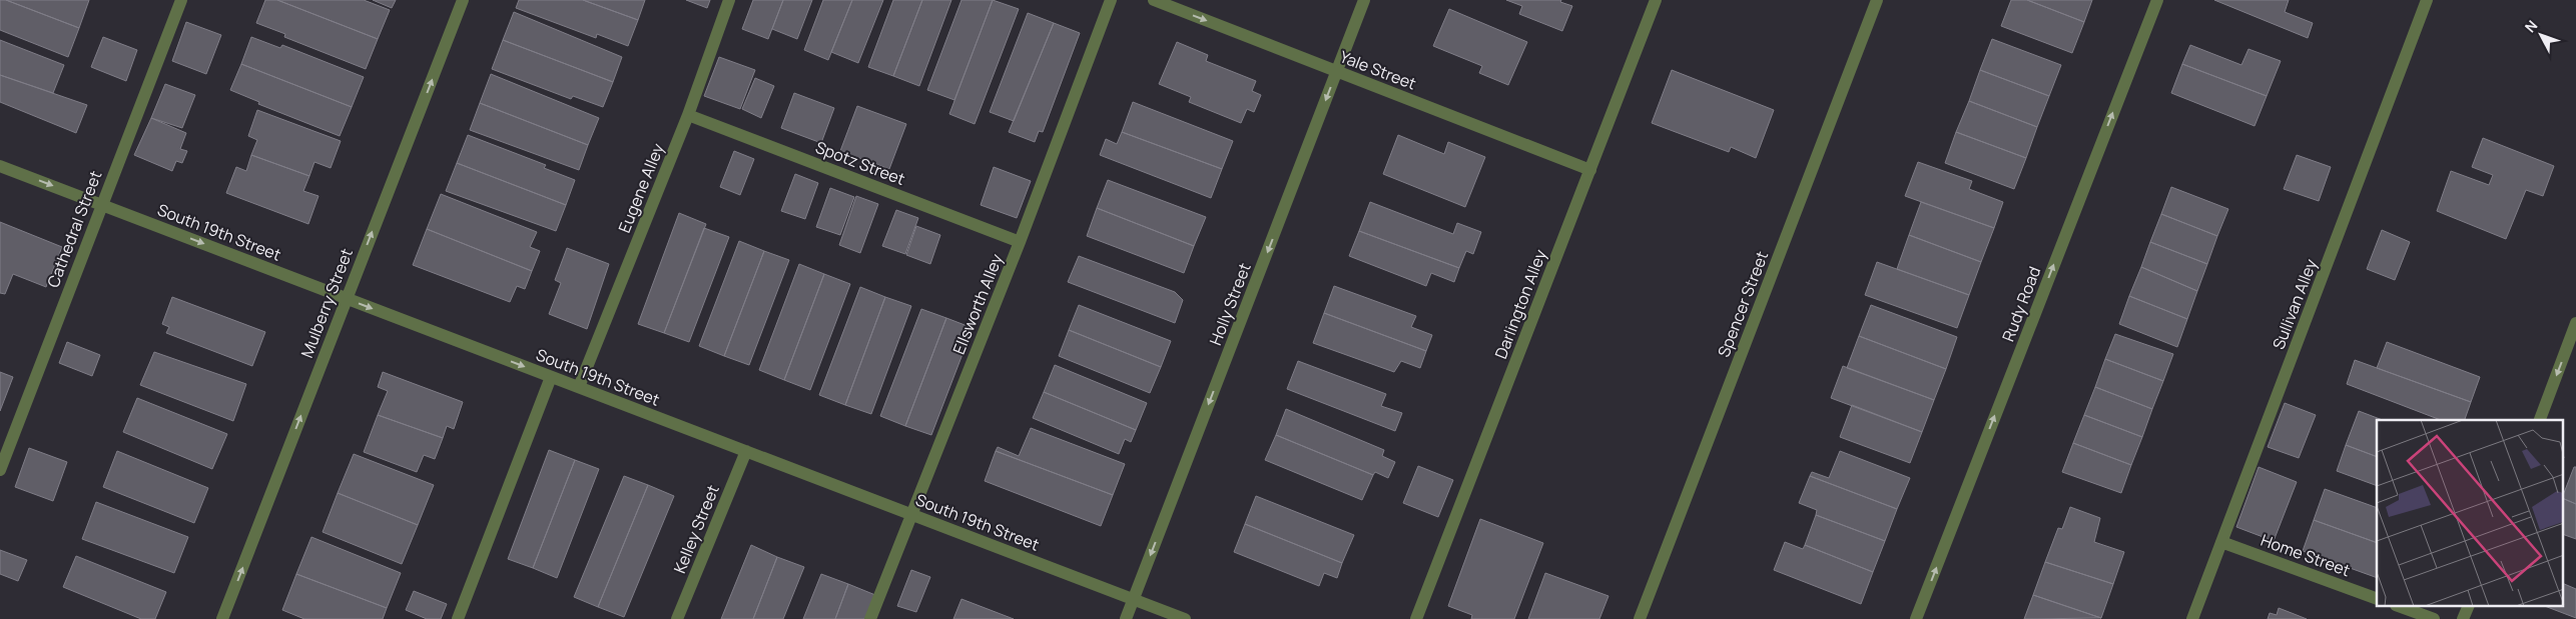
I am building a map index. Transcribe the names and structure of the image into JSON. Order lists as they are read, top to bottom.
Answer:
{
  "streets": {
    "street": [
      "Yale Street",
      "Spotz Street",
      "Eugene Alley",
      "Cathedral Street",
      "South 19th Street",
      "Mulberry Street",
      "Ellsworth Alley",
      "Holly Street",
      "Darlington Alley",
      "Spencer Street",
      "Rudy Road",
      "Sullivan Alley",
      "Kelley Street",
      "Home Street"
    ]
  },
  "crossings": [
    ["Yale Street", "Holly Street"],
    ["Yale Street", "Darlington Alley"],
    ["Spotz Street", "Eugene Alley"],
    ["Spotz Street", "Ellsworth Alley"],
    ["Eugene Alley", "South 19th Street"],
    ["Cathedral Street", "South 19th Street"],
    ["South 19th Street", "Mulberry Street"],
    ["South 19th Street", "Ellsworth Alley"],
    ["South 19th Street", "Holly Street"],
    ["South 19th Street", "Kelley Street"],
    ["Sullivan Alley", "Home Street"]
  ],
  "one_way": [
    "Yale Street",
    "South 19th Street",
    "Mulberry Street",
    "Holly Street",
    "Rudy Road"
  ],
  "north": "top left"
}
